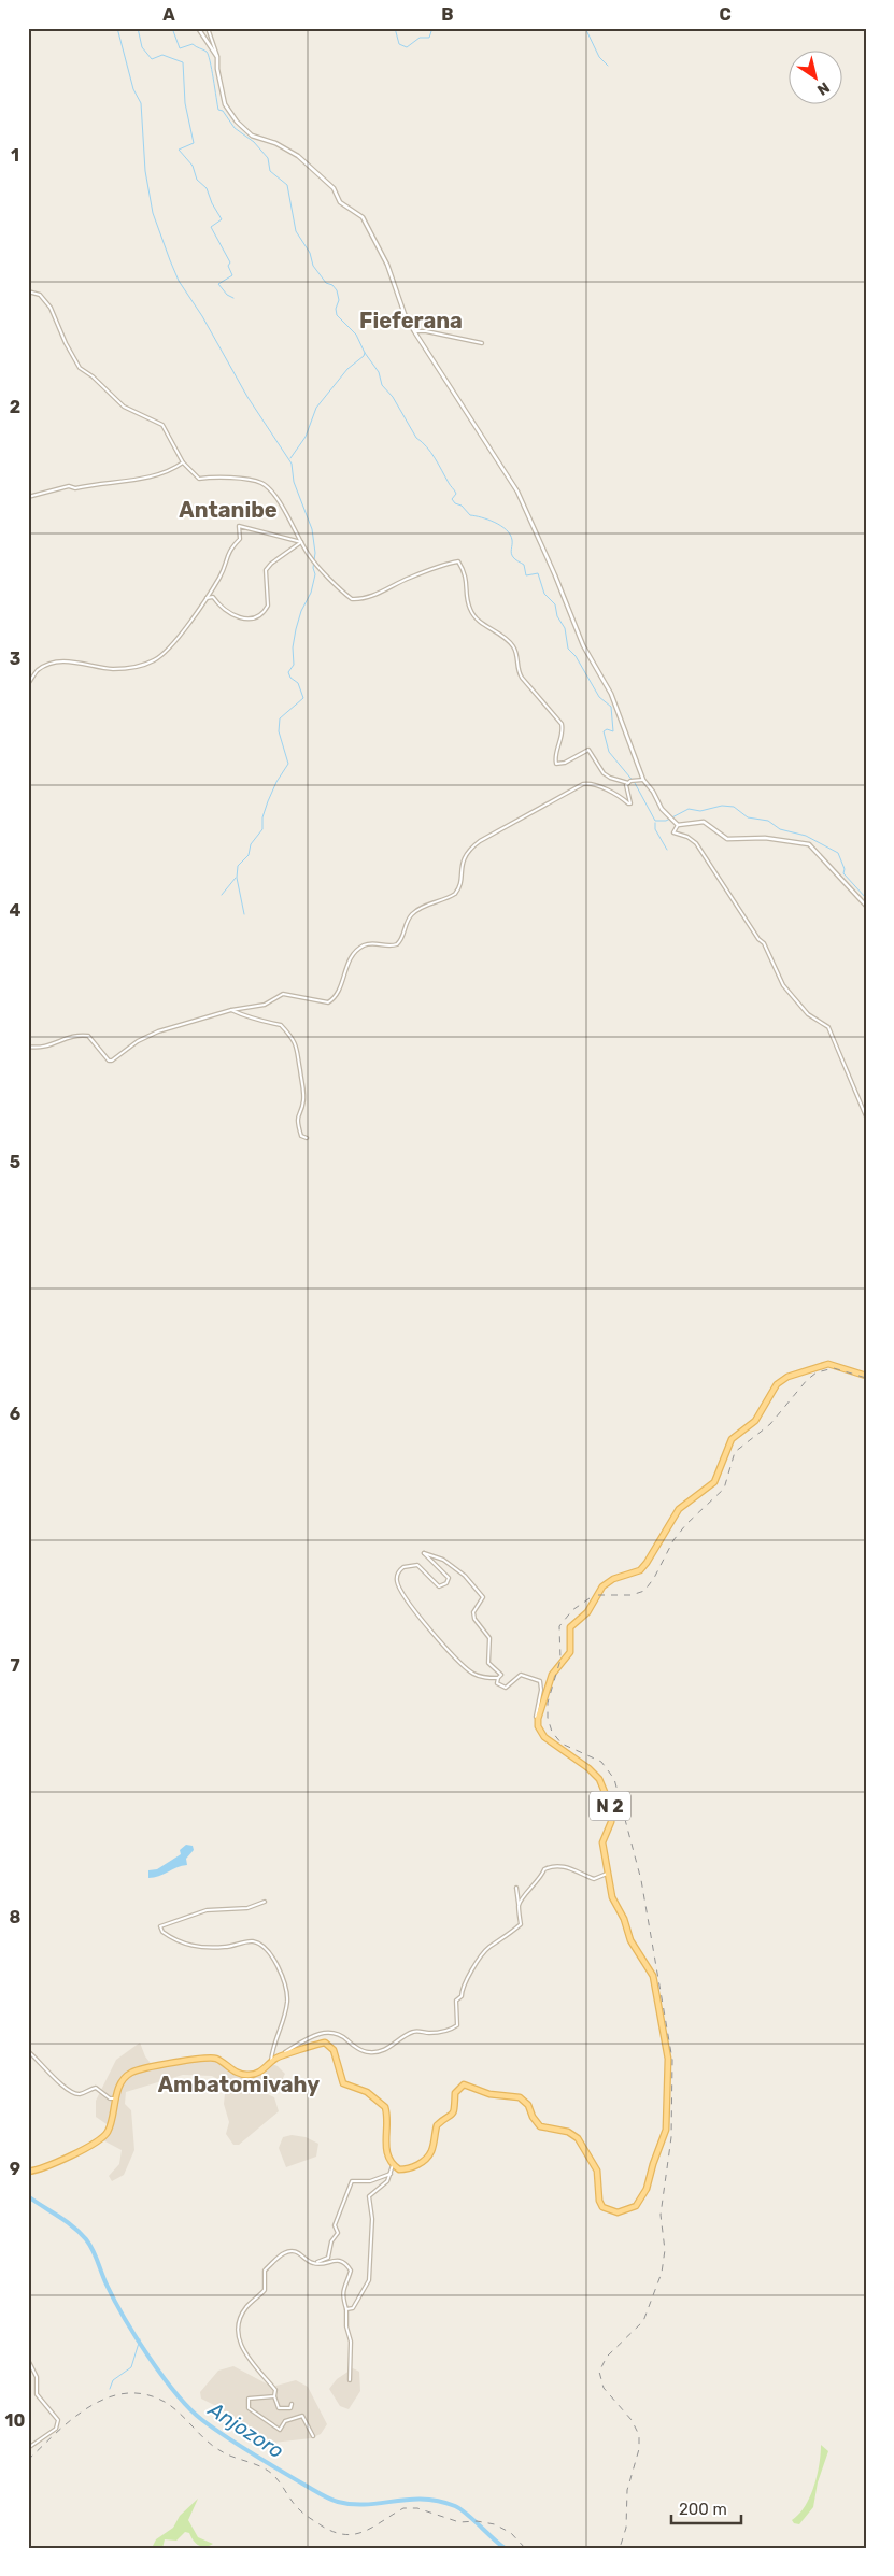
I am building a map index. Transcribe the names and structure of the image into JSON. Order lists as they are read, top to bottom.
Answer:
{
  "streets": {
    "main road": ["N 2"]
  },
  "districts": ["Fieferana", "Antanibe", "Ambatomivahy"],
  "water": ["Anjozoro"],
  "scale_bar": "200 m",
  "north": "bottom right",
  "grid": {
    "columns": ["A", "B", "C"],
    "rows": [
      "1",
      "2",
      "3",
      "4",
      "5",
      "6",
      "7",
      "8",
      "9",
      "10"
    ]
  }
}
